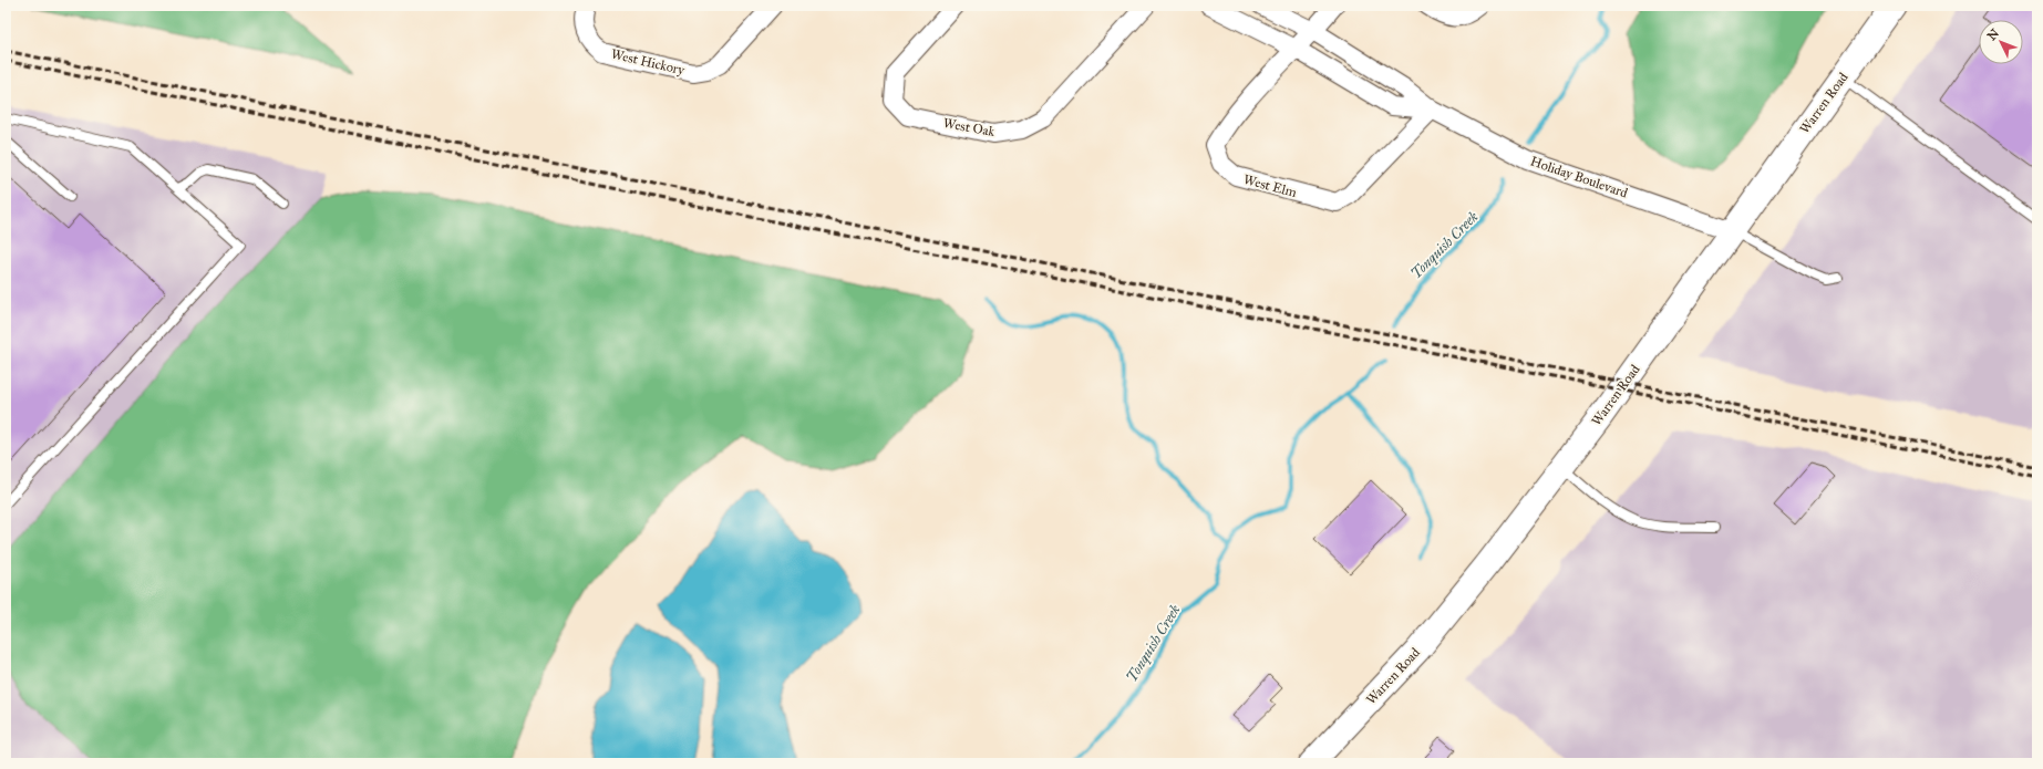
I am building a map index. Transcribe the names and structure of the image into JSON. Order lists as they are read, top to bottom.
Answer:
{
  "streets": {
    "main road": ["Warren Road"],
    "street": [
      "West Hickory",
      "West Oak",
      "Holiday Boulevard",
      "West Elm"
    ]
  },
  "crossings": [
    ["Warren Road", "Holiday Boulevard"],
    ["Holiday Boulevard", "West Elm"]
  ],
  "water": ["Tonquish Creek"],
  "north": "top left"
}
